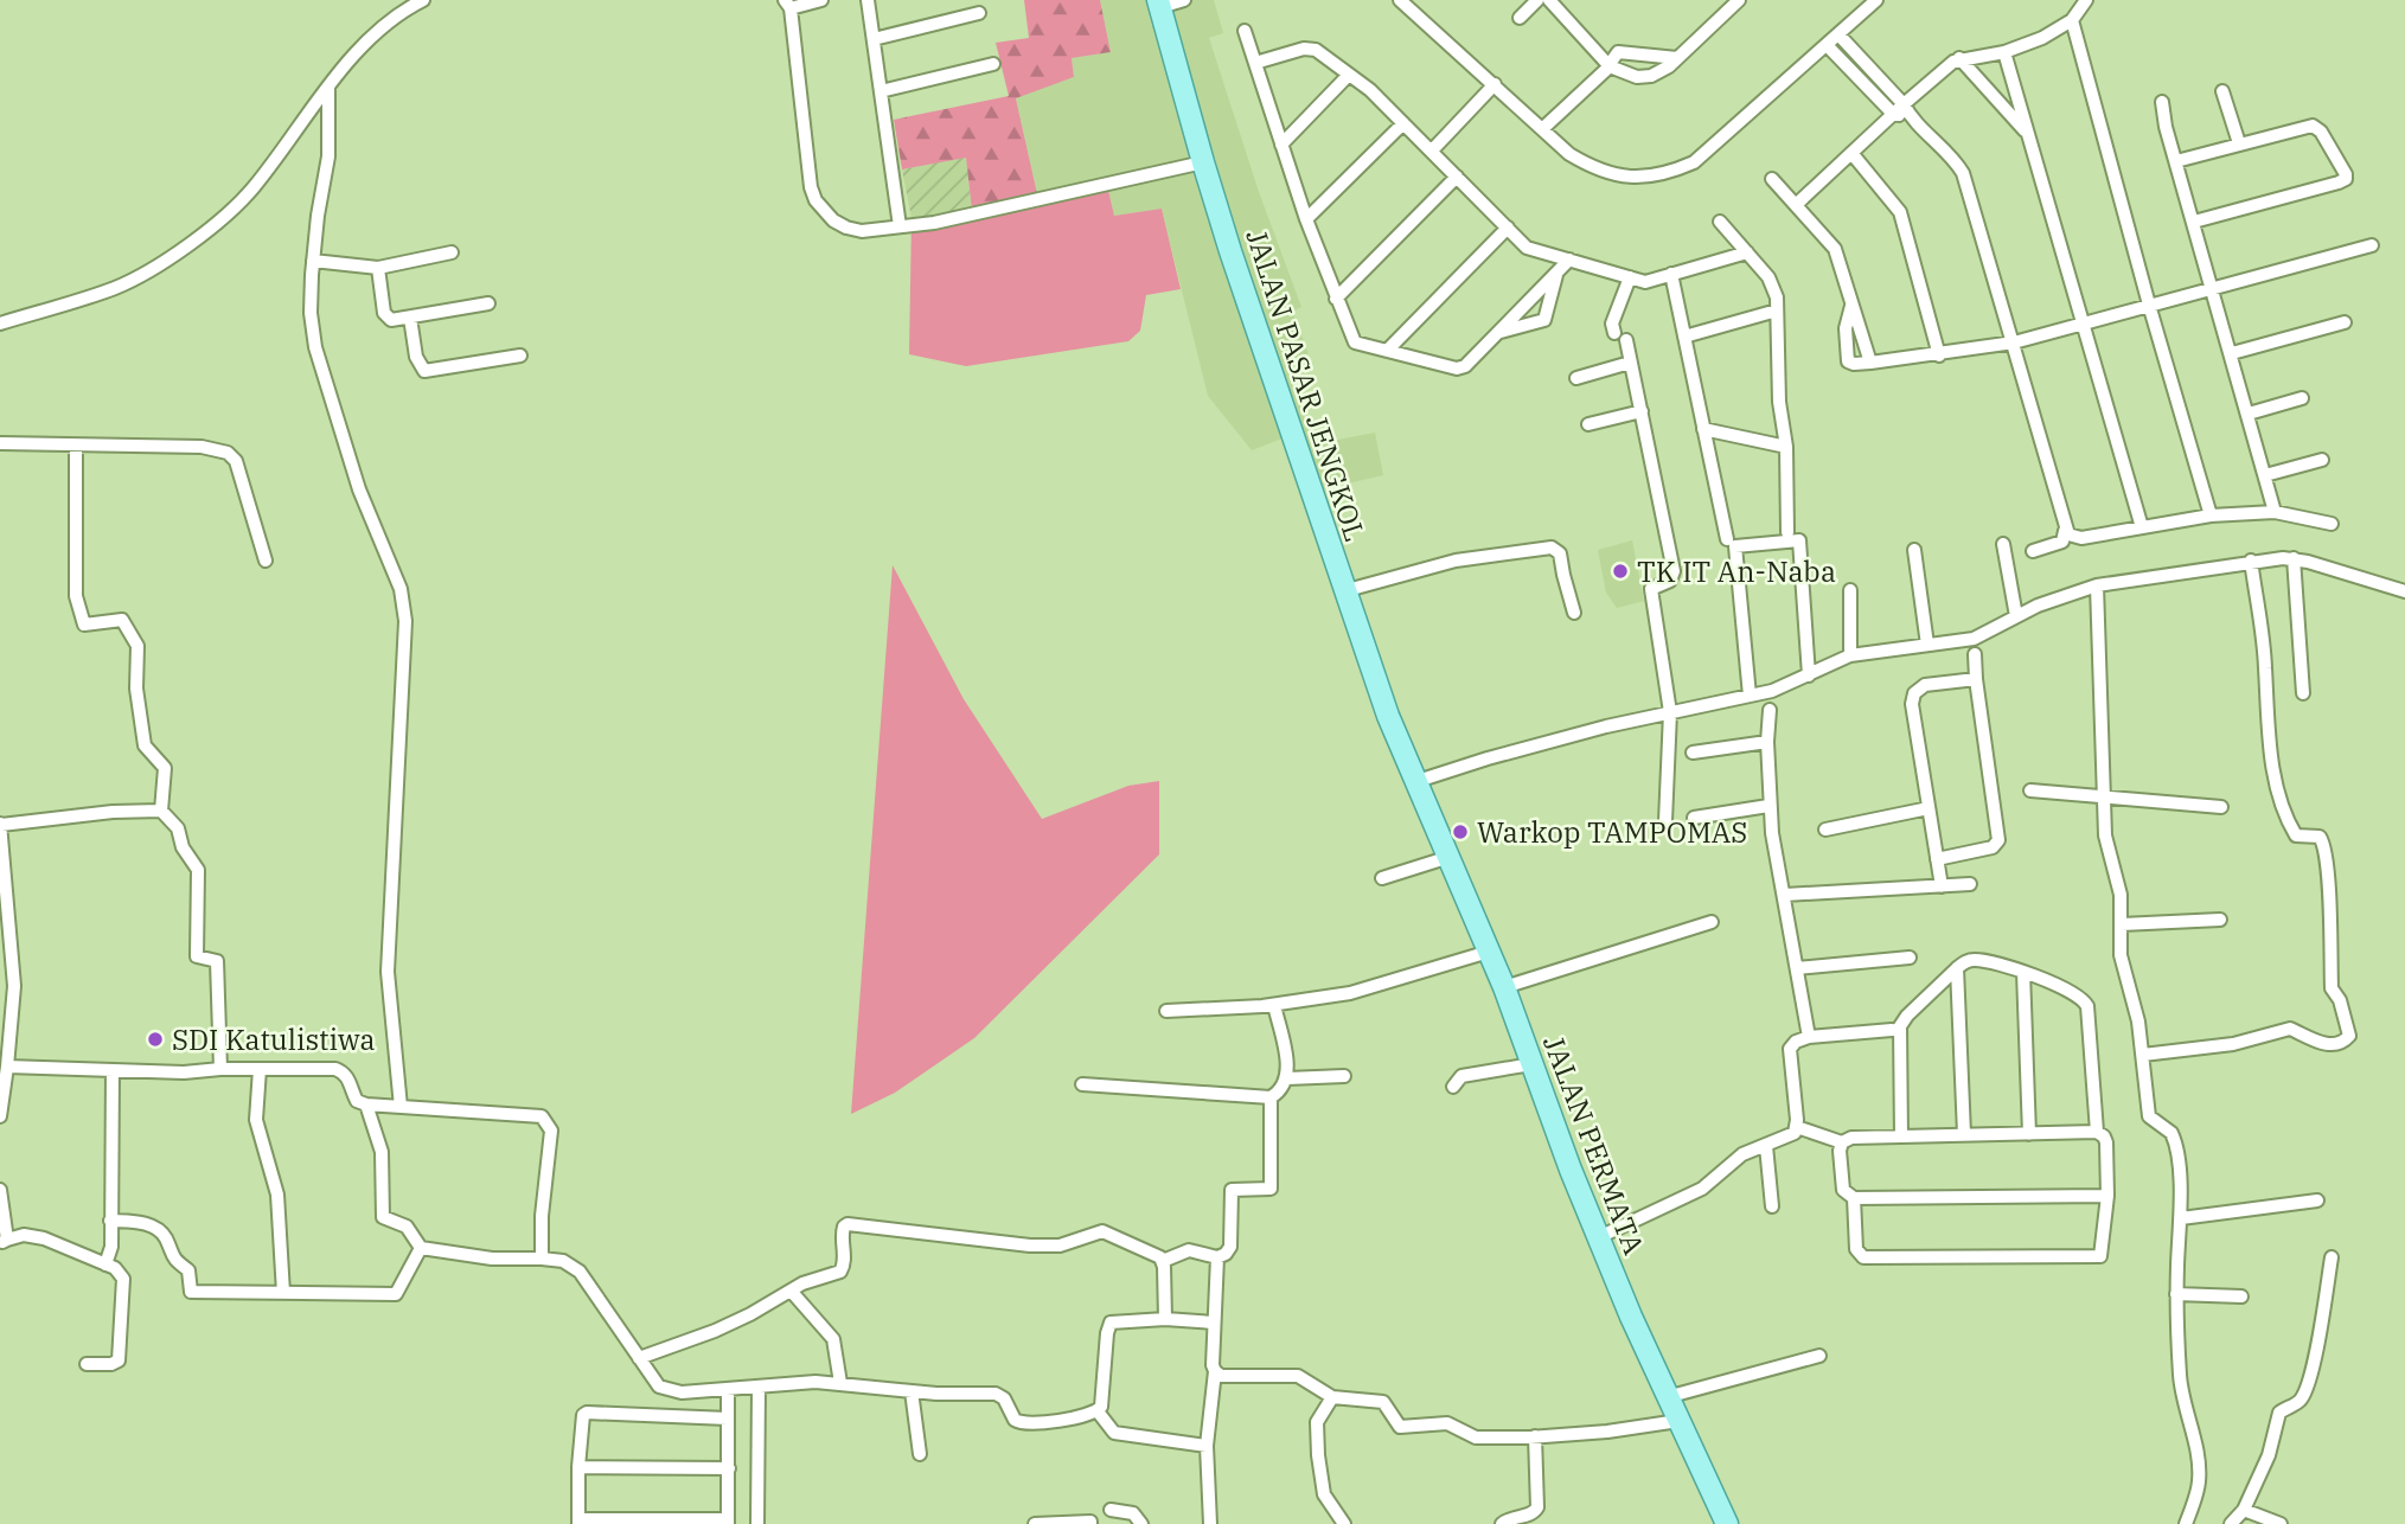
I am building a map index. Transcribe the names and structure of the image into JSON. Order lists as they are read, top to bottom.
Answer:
{
  "streets": {
    "main road": ["JALAN PASAR JENGKOL", "JALAN PERMATA"]
  },
  "crossings": [
    ["JALAN PASAR JENGKOL", "JALAN PERMATA"]
  ],
  "places": ["TK IT An-Naba", "Warkop TAMPOMAS", "SDI Katulistiwa"]
}
